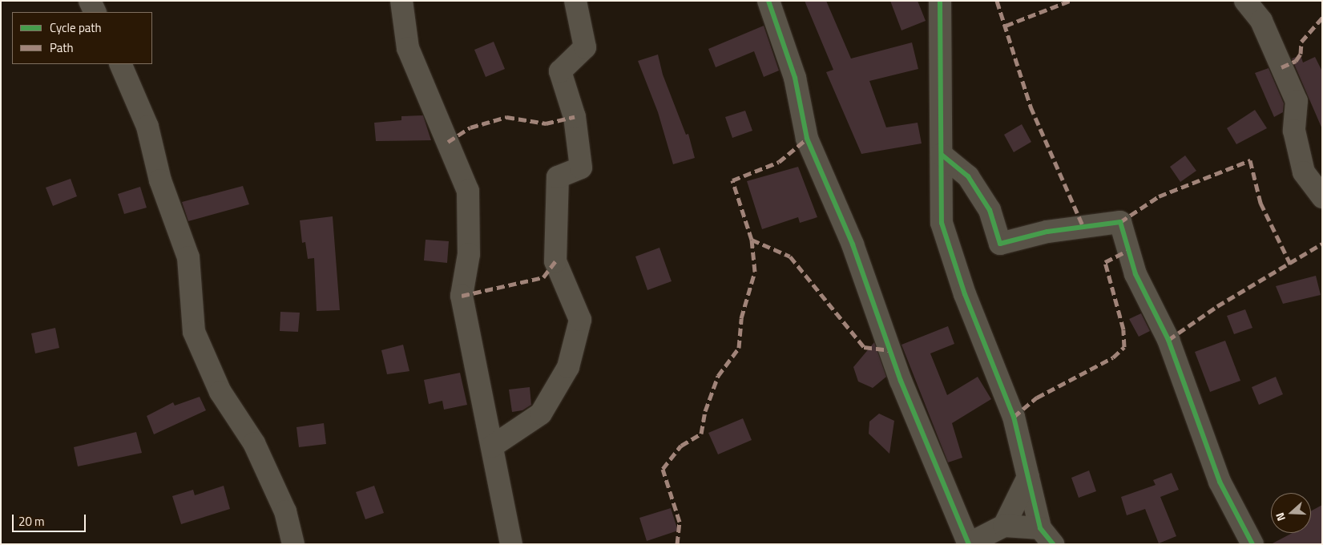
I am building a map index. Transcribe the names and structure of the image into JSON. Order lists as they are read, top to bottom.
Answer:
{
  "legend": ["Cycle path", "Path"],
  "scale_bar": "20 m",
  "north": "left"
}
